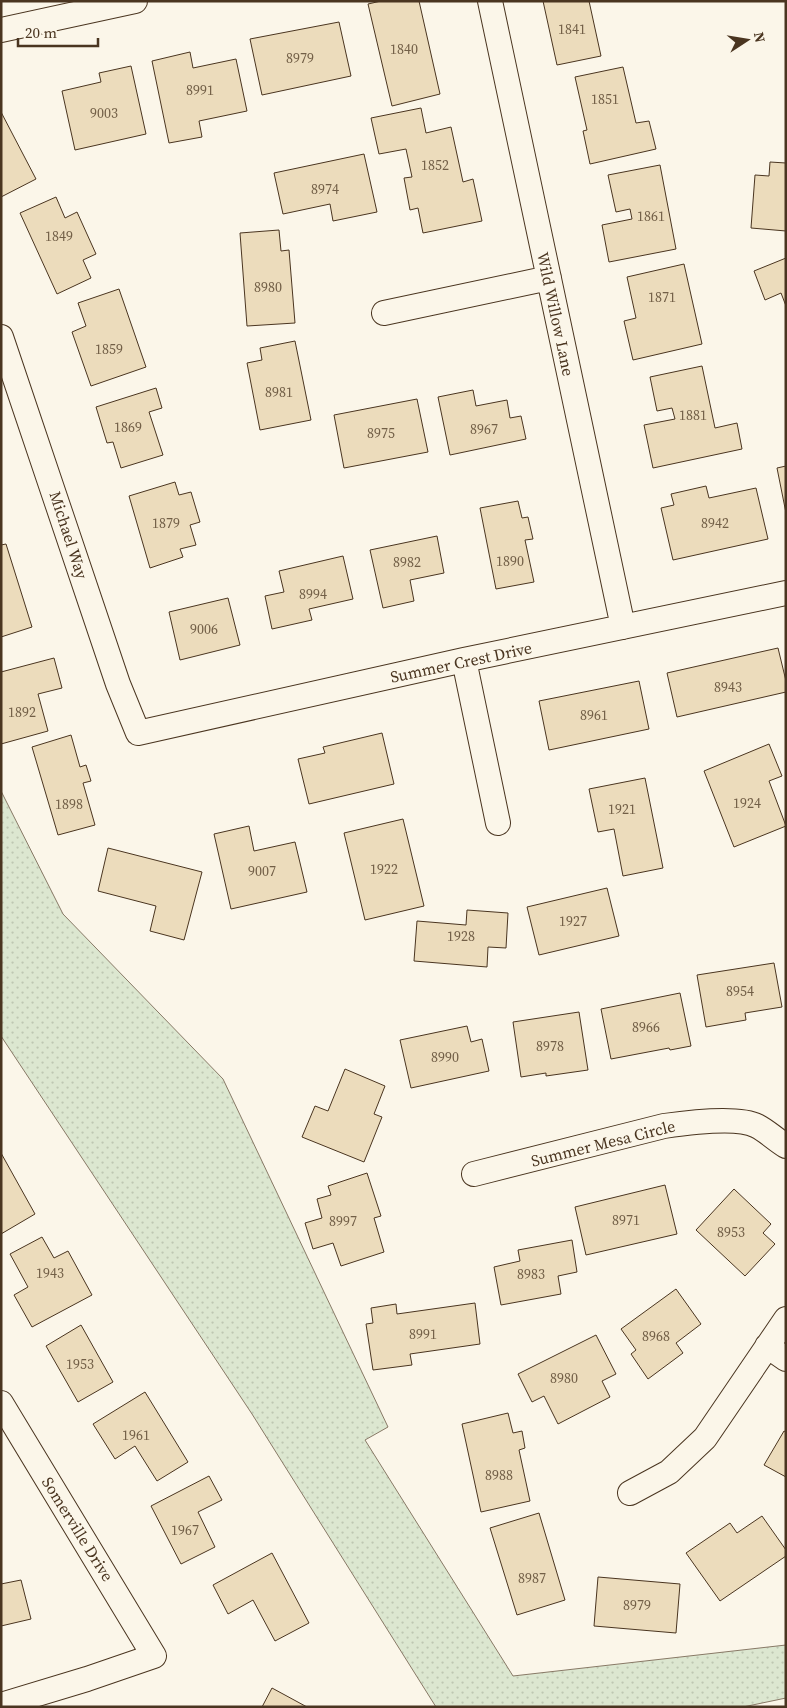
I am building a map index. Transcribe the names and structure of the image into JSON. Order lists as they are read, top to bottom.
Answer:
{
  "streets": {
    "street": [
      "Wild Willow Lane",
      "Michael Way",
      "Summer Crest Drive",
      "Summer Mesa Circle",
      "Somerville Drive"
    ]
  },
  "crossings": [
    ["Wild Willow Lane", "Summer Crest Drive"],
    ["Michael Way", "Summer Crest Drive"]
  ],
  "house_numbers": [
    "1841",
    "1840",
    "8979",
    "8991",
    "1851",
    "9003",
    "1852",
    "8974",
    "1861",
    "1849",
    "8980",
    "1871",
    "1859",
    "8981",
    "1881",
    "1869",
    "8967",
    "8975",
    "1879",
    "8942",
    "1890",
    "8982",
    "8994",
    "9006",
    "8943",
    "1892",
    "8961",
    "1924",
    "1898",
    "1921",
    "1922",
    "9007",
    "1927",
    "1928",
    "8954",
    "8966",
    "8978",
    "8990",
    "8971",
    "8997",
    "8953",
    "1943",
    "8983",
    "8991",
    "8968",
    "1953",
    "8980",
    "1961",
    "8988",
    "1967",
    "8987",
    "8979"
  ],
  "scale_bar": "20 m",
  "north": "right"
}
